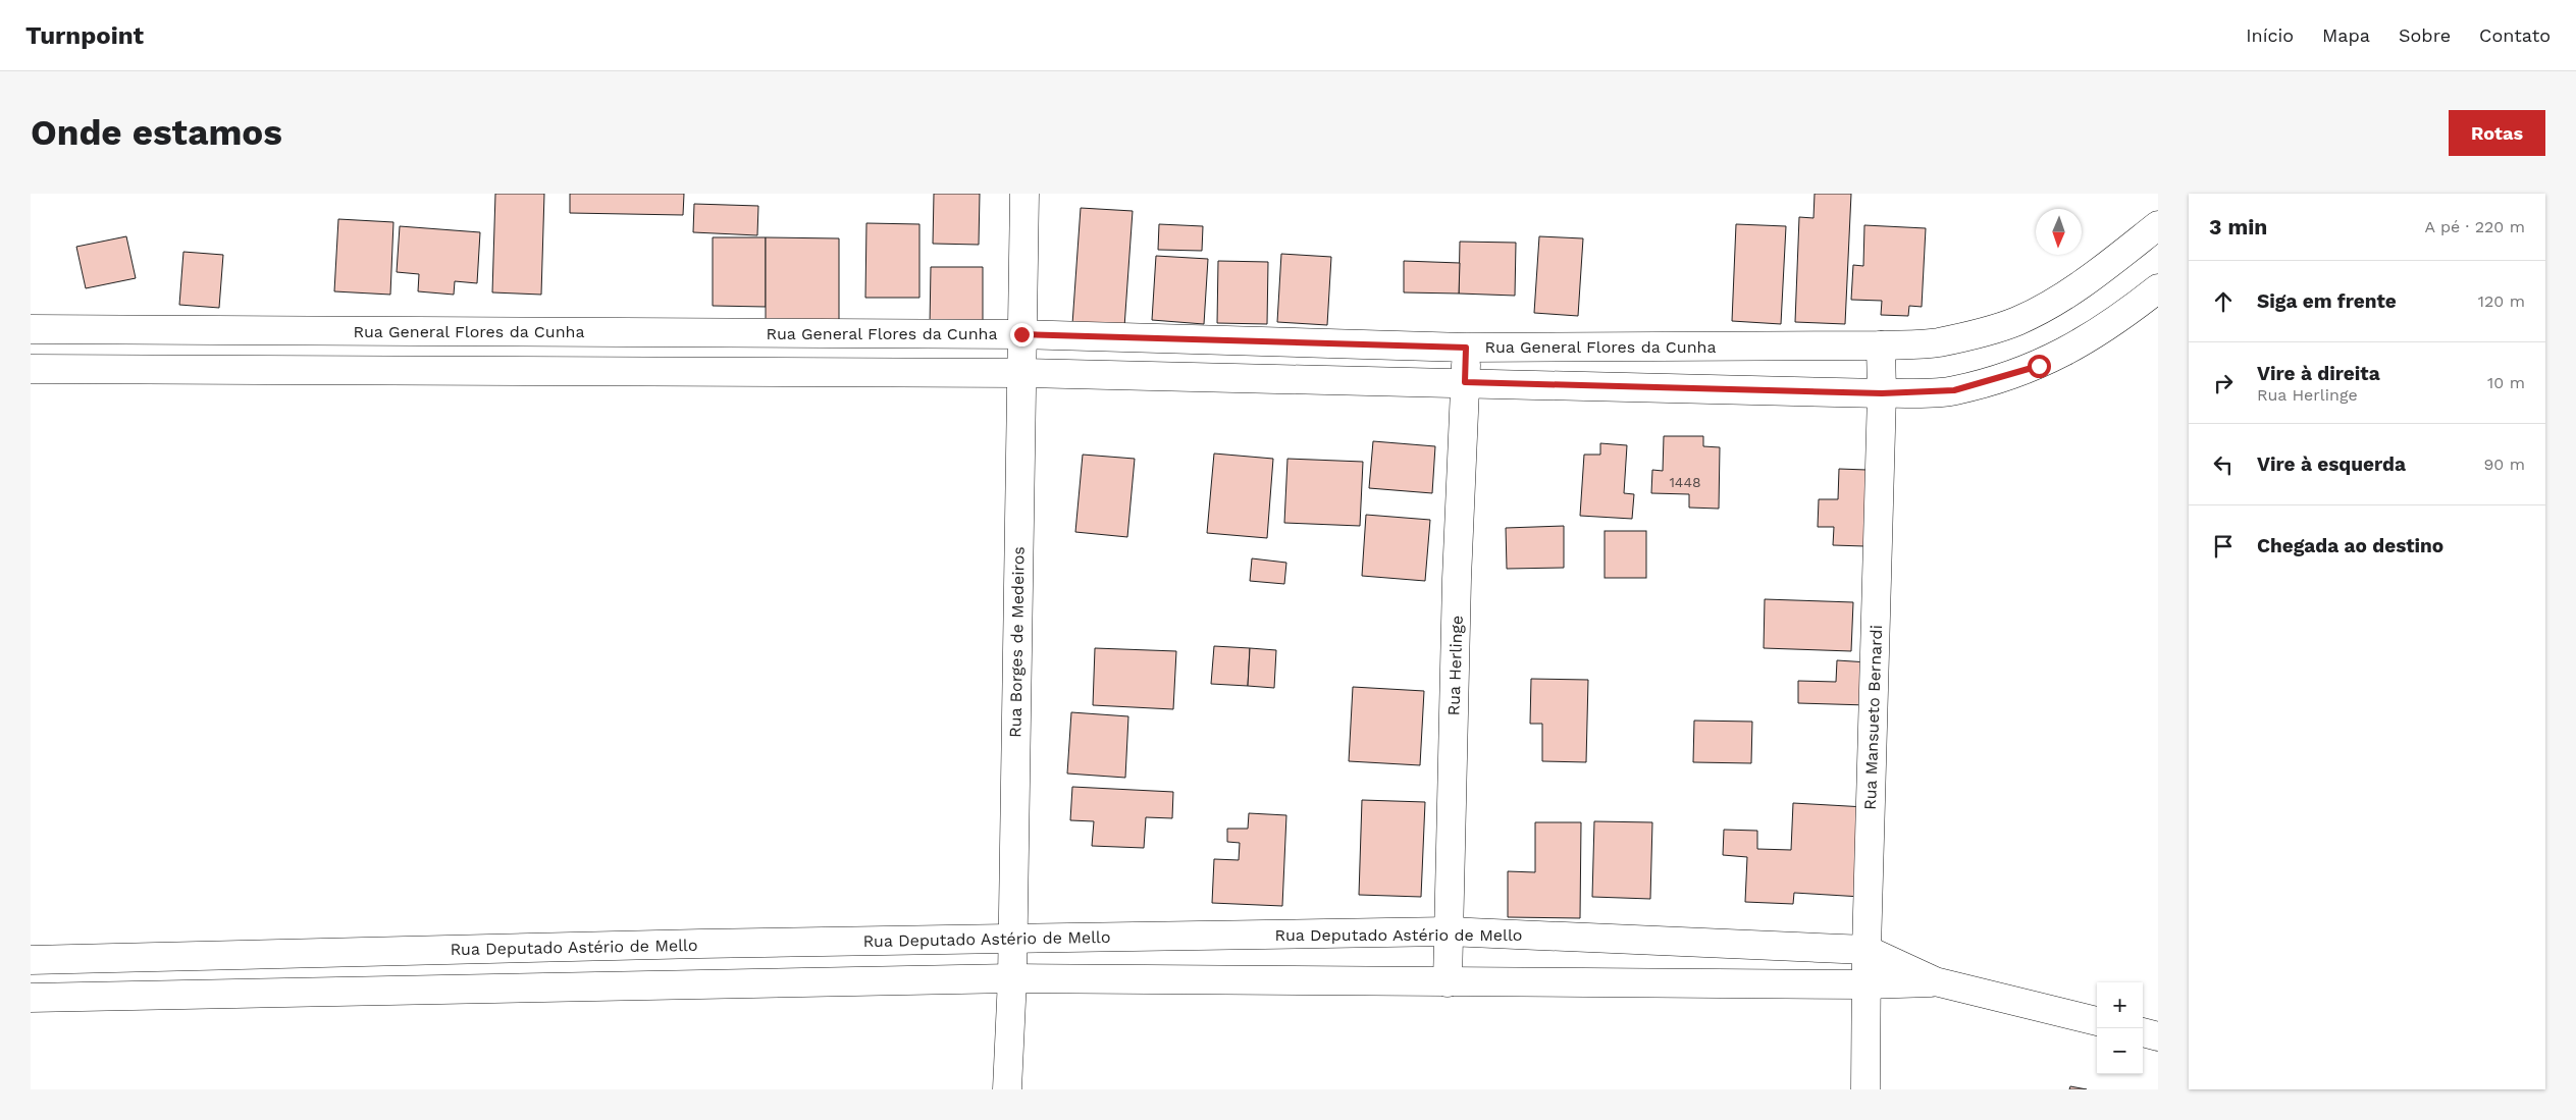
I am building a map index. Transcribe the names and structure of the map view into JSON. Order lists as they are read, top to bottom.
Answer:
{
  "streets": {
    "street": [
      "Rua General Flores da Cunha",
      "Rua Borges de Medeiros",
      "Rua Herlinge",
      "Rua Mansueto Bernardi",
      "Rua Deputado Astério de Mello"
    ]
  },
  "crossings": [
    ["Rua General Flores da Cunha", "Rua Borges de Medeiros"],
    ["Rua General Flores da Cunha", "Rua Herlinge"],
    ["Rua General Flores da Cunha", "Rua Mansueto Bernardi"],
    ["Rua Borges de Medeiros", "Rua Deputado Astério de Mello"],
    ["Rua Herlinge", "Rua Deputado Astério de Mello"],
    ["Rua Mansueto Bernardi", "Rua Deputado Astério de Mello"]
  ],
  "house_numbers": ["1448"],
  "north": "bottom",
  "page": {
    "header": "Turnpoint",
    "nav": [
      "Início",
      "Mapa",
      "Sobre",
      "Contato"
    ],
    "buttons": "Rotas",
    "title": "Onde estamos",
    "heading": ["3 min", "A pé · 220 m"],
    "list": [
      ["Siga em frente", "120 m"],
      ["Vire à direita", "Rua Herlinge", "10 m"],
      ["Vire à esquerda", "90 m"],
      "Chegada ao destino"
    ],
    "map_buttons": ["+", "−"]
  }
}
